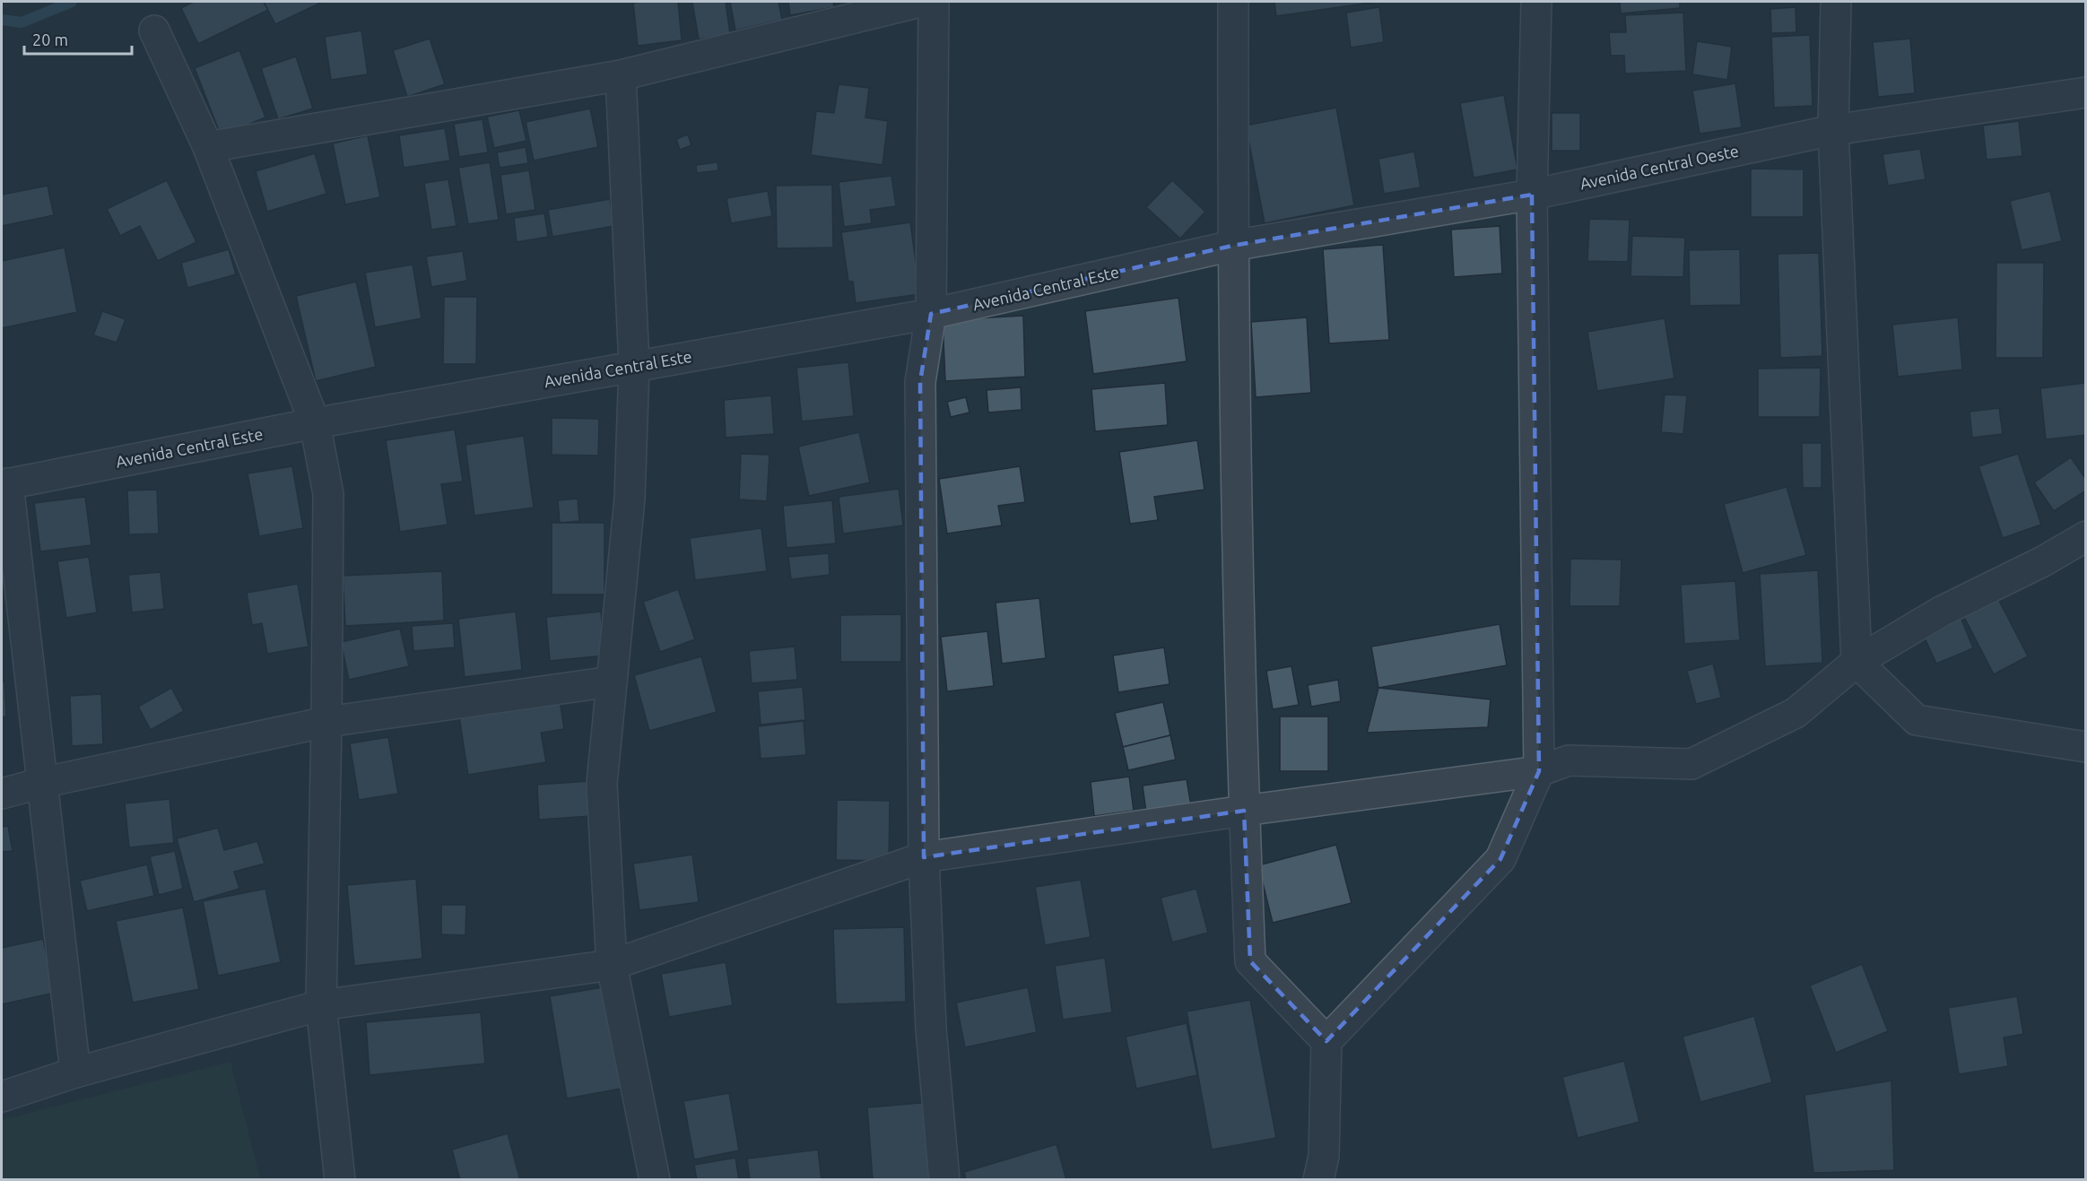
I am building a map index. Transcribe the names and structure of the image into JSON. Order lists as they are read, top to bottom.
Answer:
{
  "streets": {
    "street": ["Avenida Central Oeste", "Avenida Central Este"]
  },
  "crossings": [
    ["Avenida Central Oeste", "Avenida Central Este"]
  ],
  "scale_bar": "20 m"
}
